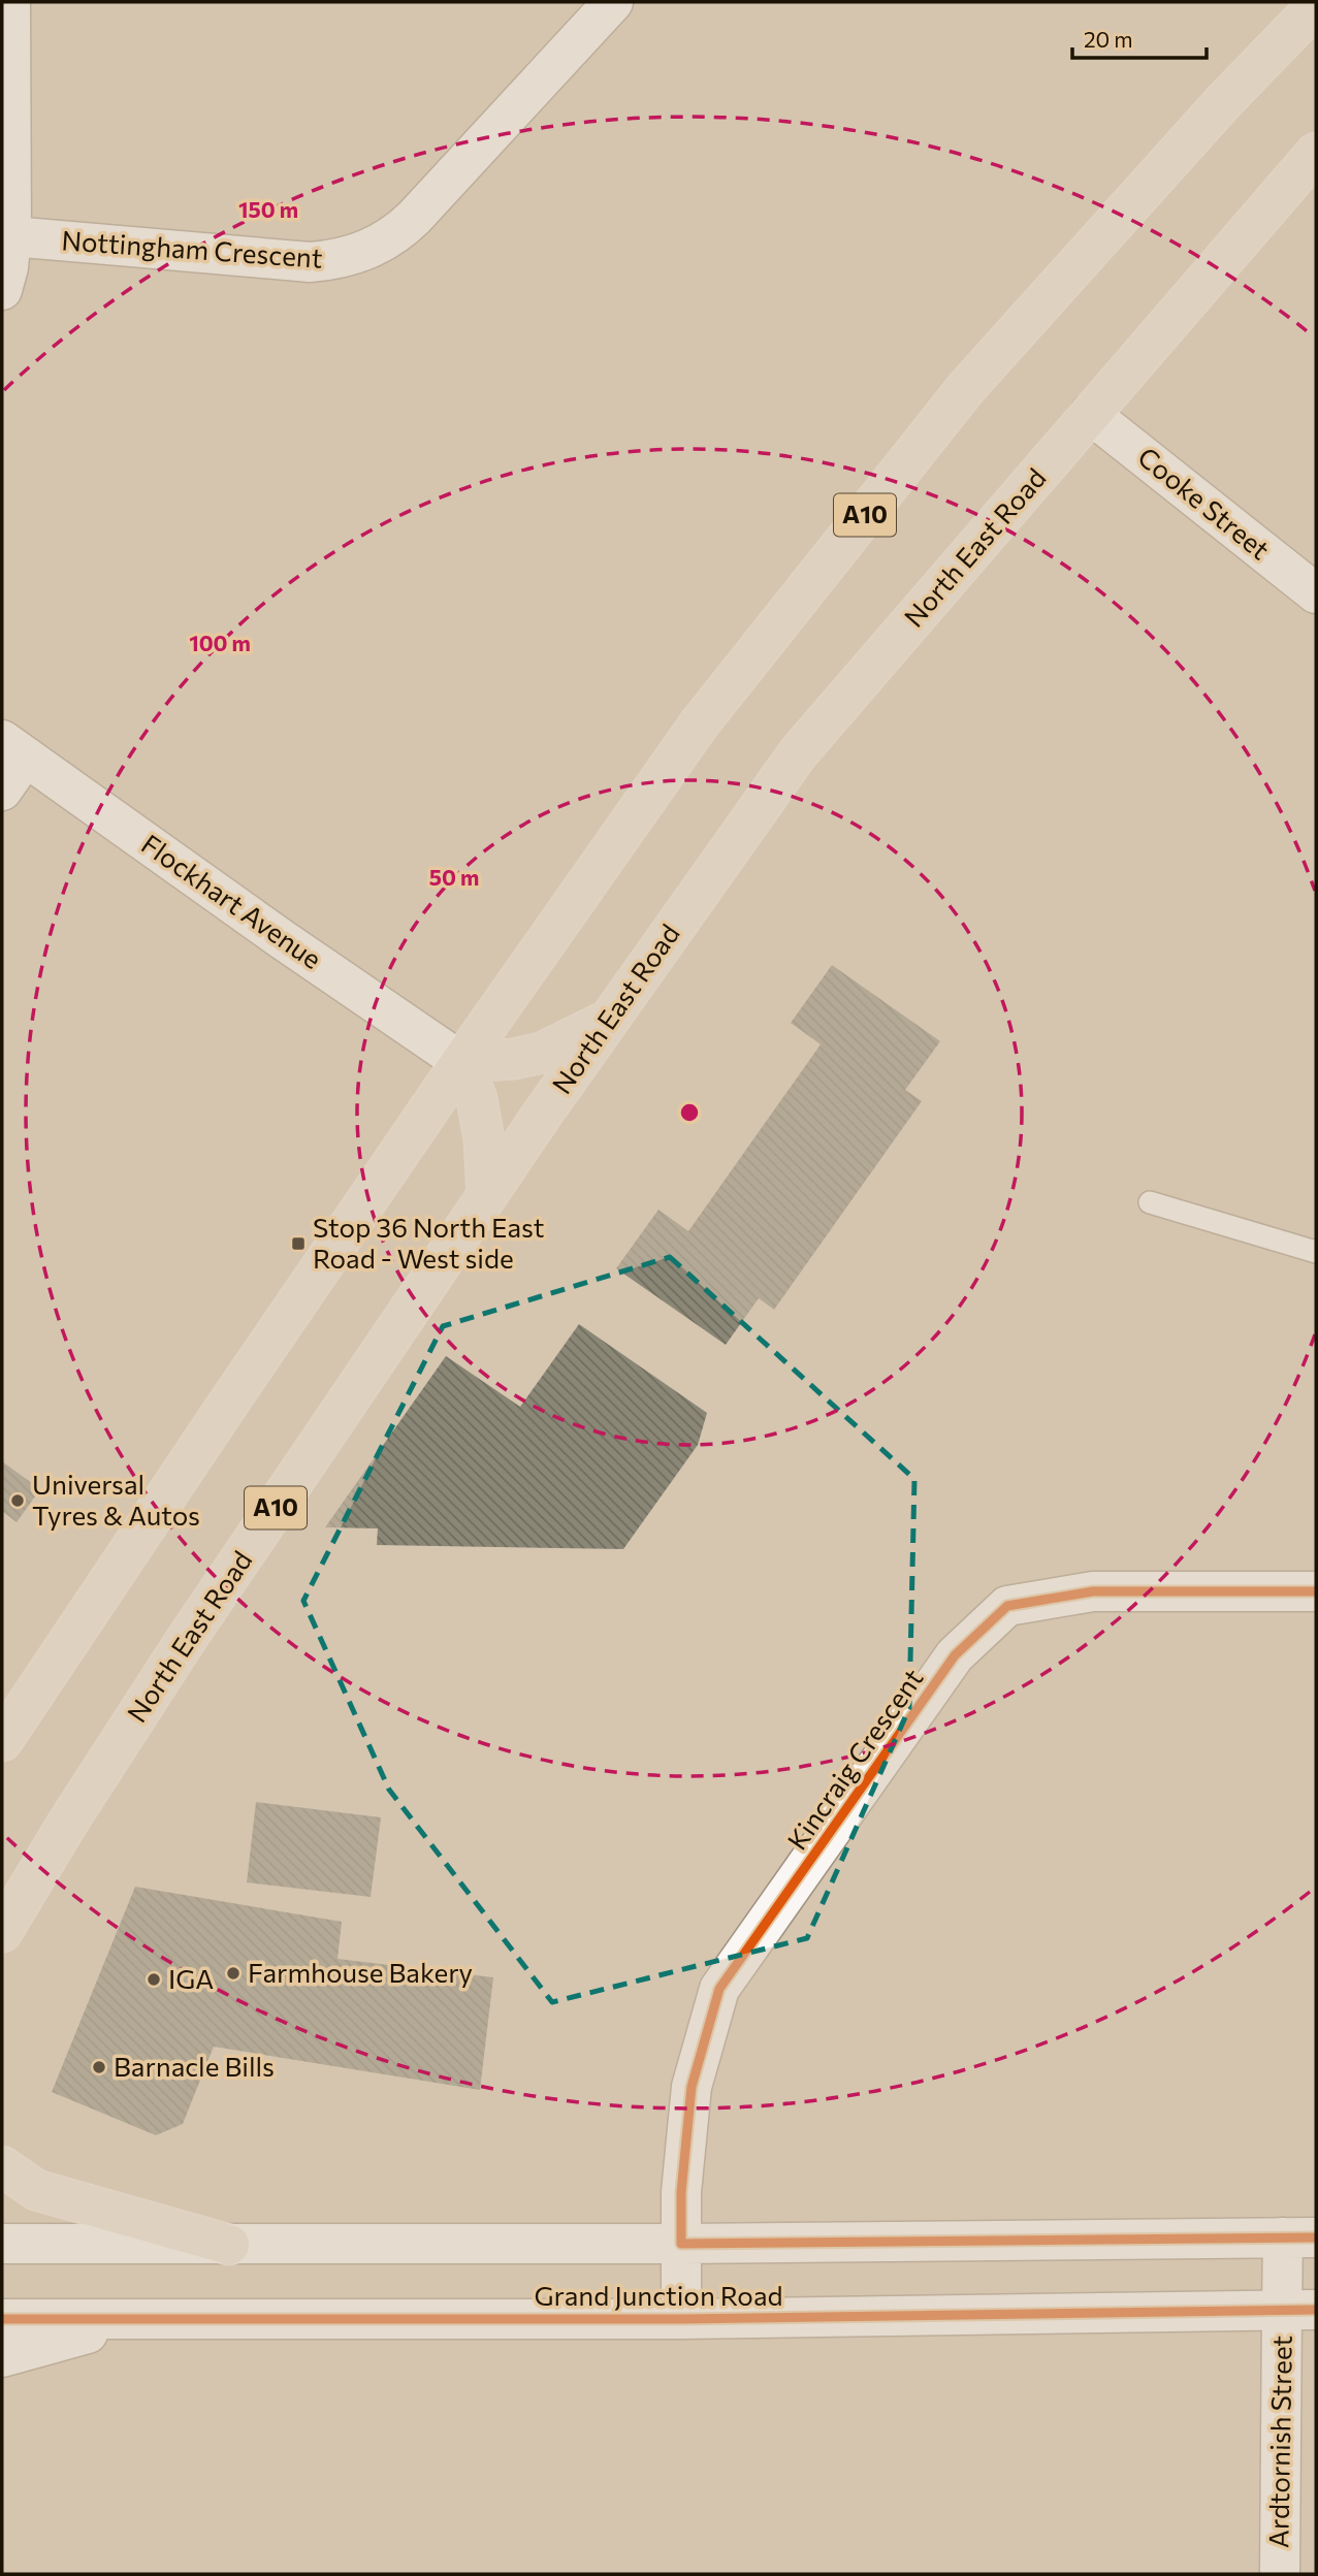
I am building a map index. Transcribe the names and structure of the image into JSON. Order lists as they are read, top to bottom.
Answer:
{
  "streets": {
    "highway": ["A10", "North East Road"],
    "street": [
      "Nottingham Crescent",
      "Cooke Street",
      "Flockhart Avenue",
      "Kincraig Crescent",
      "Grand Junction Road",
      "Ardtornish Street"
    ]
  },
  "crossings": [
    ["Cooke Street", "North East Road"],
    ["A10", "Flockhart Avenue"],
    ["Kincraig Crescent", "Grand Junction Road"],
    ["Grand Junction Road", "Ardtornish Street"]
  ],
  "places": {
    "transit": ["Stop 36 North East Road - West side"],
    "other": [
      "Universal Tyres & Autos",
      "Farmhouse Bakery",
      "IGA",
      "Barnacle Bills"
    ]
  },
  "scale_bar": "20 m",
  "rings": ["150 m", "100 m", "50 m"]
}
